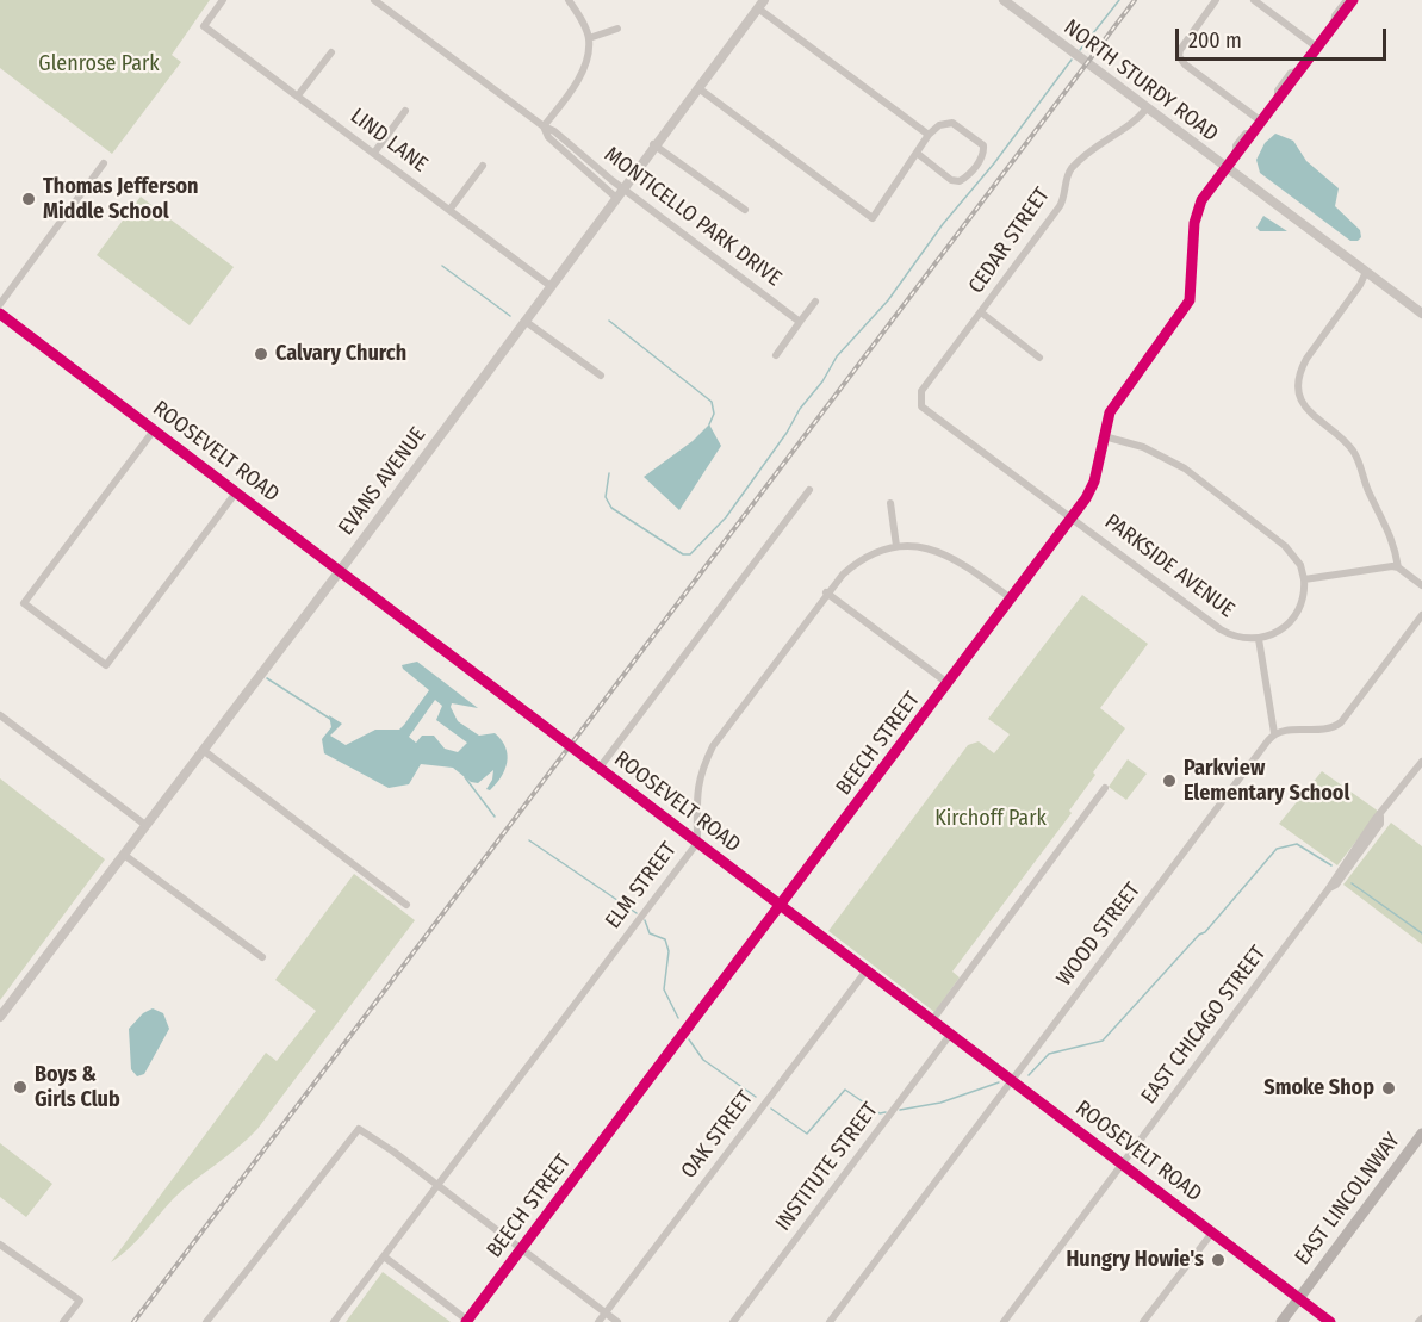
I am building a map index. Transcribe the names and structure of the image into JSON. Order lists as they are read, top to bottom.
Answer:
{
  "streets": {
    "main road": ["EAST LINCOLNWAY"],
    "street": [
      "NORTH STURDY ROAD",
      "LIND LANE",
      "MONTICELLO PARK DRIVE",
      "CEDAR STREET",
      "ROOSEVELT ROAD",
      "EVANS AVENUE",
      "PARKSIDE AVENUE",
      "BEECH STREET",
      "ELM STREET",
      "WOOD STREET",
      "EAST CHICAGO STREET",
      "OAK STREET",
      "INSTITUTE STREET"
    ]
  },
  "crossings": [
    ["NORTH STURDY ROAD", "CEDAR STREET"],
    ["NORTH STURDY ROAD", "BEECH STREET"],
    ["LIND LANE", "EVANS AVENUE"],
    ["MONTICELLO PARK DRIVE", "EVANS AVENUE"],
    ["CEDAR STREET", "PARKSIDE AVENUE"],
    ["ROOSEVELT ROAD", "EVANS AVENUE"],
    ["ROOSEVELT ROAD", "BEECH STREET"],
    ["ROOSEVELT ROAD", "ELM STREET"],
    ["ROOSEVELT ROAD", "WOOD STREET"],
    ["ROOSEVELT ROAD", "EAST CHICAGO STREET"],
    ["ROOSEVELT ROAD", "OAK STREET"],
    ["ROOSEVELT ROAD", "INSTITUTE STREET"],
    ["ROOSEVELT ROAD", "EAST LINCOLNWAY"],
    ["PARKSIDE AVENUE", "BEECH STREET"],
    ["BEECH STREET", "ELM STREET"]
  ],
  "parks": ["Glenrose Park", "Kirchoff Park"],
  "places": [
    "Thomas Jefferson Middle School",
    "Calvary Church",
    "Parkview Elementary School",
    "Boys & Girls Club",
    "Smoke Shop",
    "Hungry Howie's"
  ],
  "scale_bar": "200 m"
}
